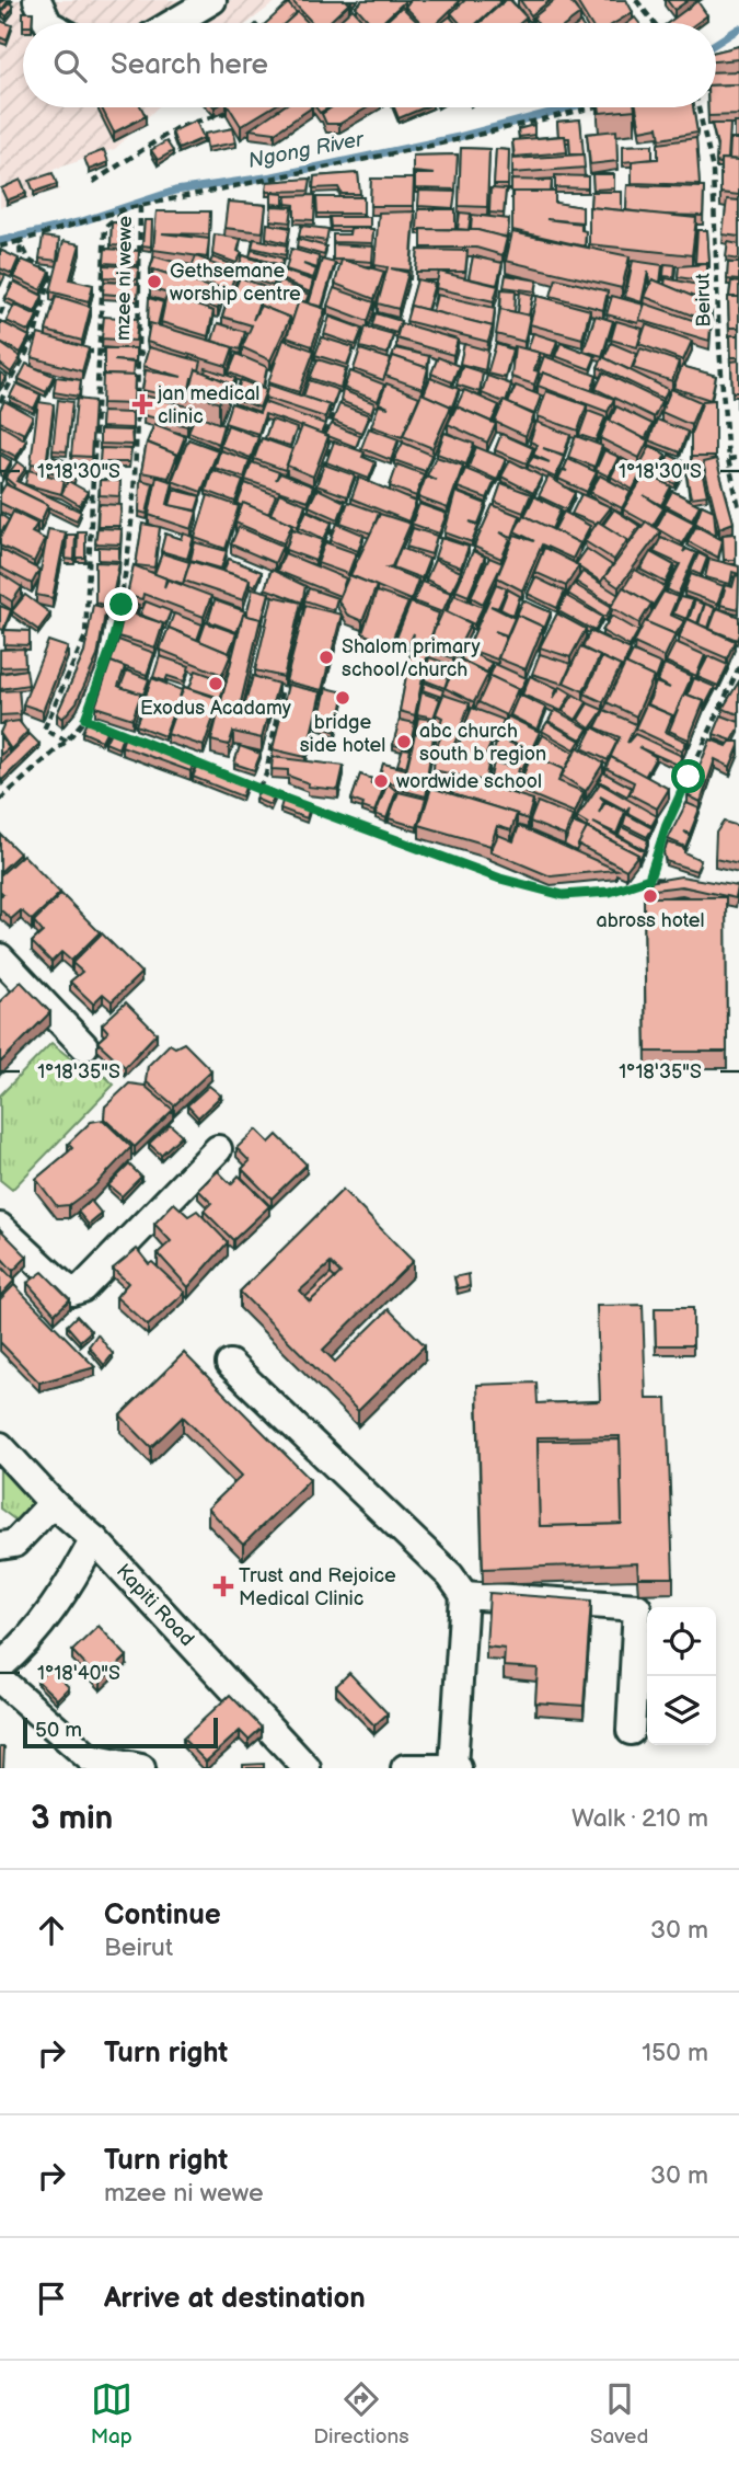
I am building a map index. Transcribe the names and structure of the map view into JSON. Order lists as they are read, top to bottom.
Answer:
{
  "streets": {
    "street": ["Kapiti Road"],
    "path": ["mzee ni wewe", "Beirut"]
  },
  "water": ["Ngong River"],
  "places": {
    "other": [
      "Gethsemane worship centre",
      "Shalom primary school/church",
      "Exodus Acadamy",
      "bridge side hotel",
      "abc church south b region",
      "wordwide school",
      "abross hotel"
    ],
    "health": ["jan medical clinic", "Trust and Rejoice Medical Clinic"]
  },
  "scale_bar": "50 m",
  "page": {
    "search": "Search here",
    "scale": "50 m",
    "heading": ["3 min", "Walk · 210 m"],
    "list": [
      ["Continue", "Beirut", "30 m"],
      ["Turn right", "150 m"],
      ["Turn right", "mzee ni wewe", "30 m"],
      "Arrive at destination"
    ],
    "nav": ["Map", "Directions", "Saved"]
  },
  "coordinates": ["1°18'30\"S", "1°18'35\"S", "1°18'40\"S"]
}
